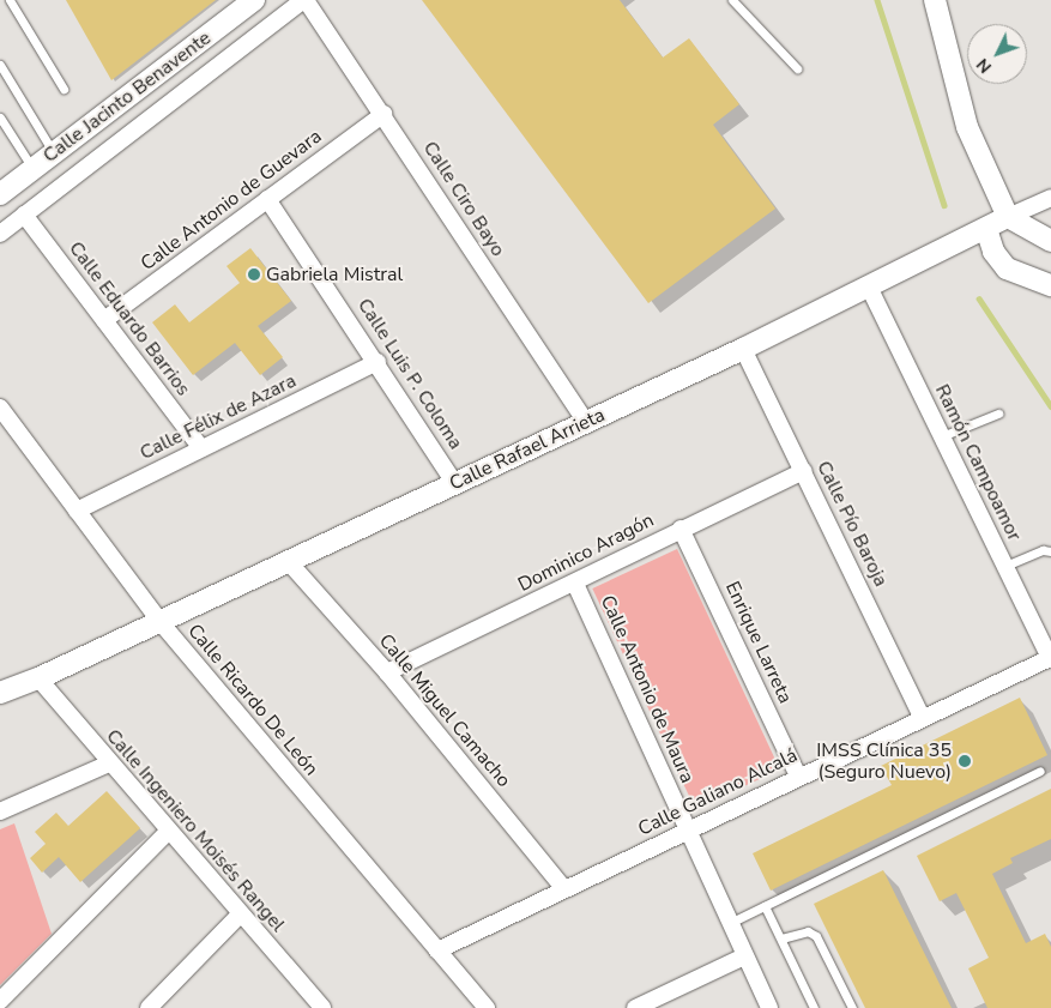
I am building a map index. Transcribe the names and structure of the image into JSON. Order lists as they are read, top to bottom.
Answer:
{
  "streets": {
    "street": [
      "Calle Jacinto Benavente",
      "Calle Ciro Bayo",
      "Calle Antonio de Guevara",
      "Calle Eduardo Barrios",
      "Calle Luis P. Coloma",
      "Calle Félix de Azara",
      "Calle Rafael Arrieta",
      "Ramón Campoamor",
      "Calle Pío Baroja",
      "Dominico Aragón",
      "Enrique Larreta",
      "Calle Antonio de Maura",
      "Calle Ricardo De León",
      "Calle Miguel Camacho",
      "Calle Galiano Alcalá",
      "Calle Ingeniero Moisés Rangel"
    ]
  },
  "crossings": [
    ["Calle Ciro Bayo", "Calle Antonio de Guevara"],
    ["Calle Ciro Bayo", "Calle Rafael Arrieta"],
    ["Calle Antonio de Guevara", "Calle Eduardo Barrios"],
    ["Calle Antonio de Guevara", "Calle Luis P. Coloma"],
    ["Calle Eduardo Barrios", "Calle Félix de Azara"],
    ["Calle Luis P. Coloma", "Calle Félix de Azara"],
    ["Calle Luis P. Coloma", "Calle Rafael Arrieta"],
    ["Calle Félix de Azara", "Calle Ricardo De León"],
    ["Calle Rafael Arrieta", "Ramón Campoamor"],
    ["Calle Rafael Arrieta", "Calle Pío Baroja"],
    ["Calle Rafael Arrieta", "Calle Ricardo De León"],
    ["Calle Rafael Arrieta", "Calle Miguel Camacho"],
    ["Calle Rafael Arrieta", "Calle Ingeniero Moisés Rangel"],
    ["Ramón Campoamor", "Calle Galiano Alcalá"],
    ["Calle Pío Baroja", "Dominico Aragón"],
    ["Calle Pío Baroja", "Calle Galiano Alcalá"],
    ["Dominico Aragón", "Enrique Larreta"],
    ["Dominico Aragón", "Calle Antonio de Maura"],
    ["Dominico Aragón", "Calle Miguel Camacho"],
    ["Enrique Larreta", "Calle Galiano Alcalá"],
    ["Calle Antonio de Maura", "Calle Galiano Alcalá"],
    ["Calle Ricardo De León", "Calle Galiano Alcalá"],
    ["Calle Miguel Camacho", "Calle Galiano Alcalá"]
  ],
  "places": ["Gabriela Mistral", "IMSS Clínica 35 (Seguro Nuevo)"],
  "north": "bottom left"
}
